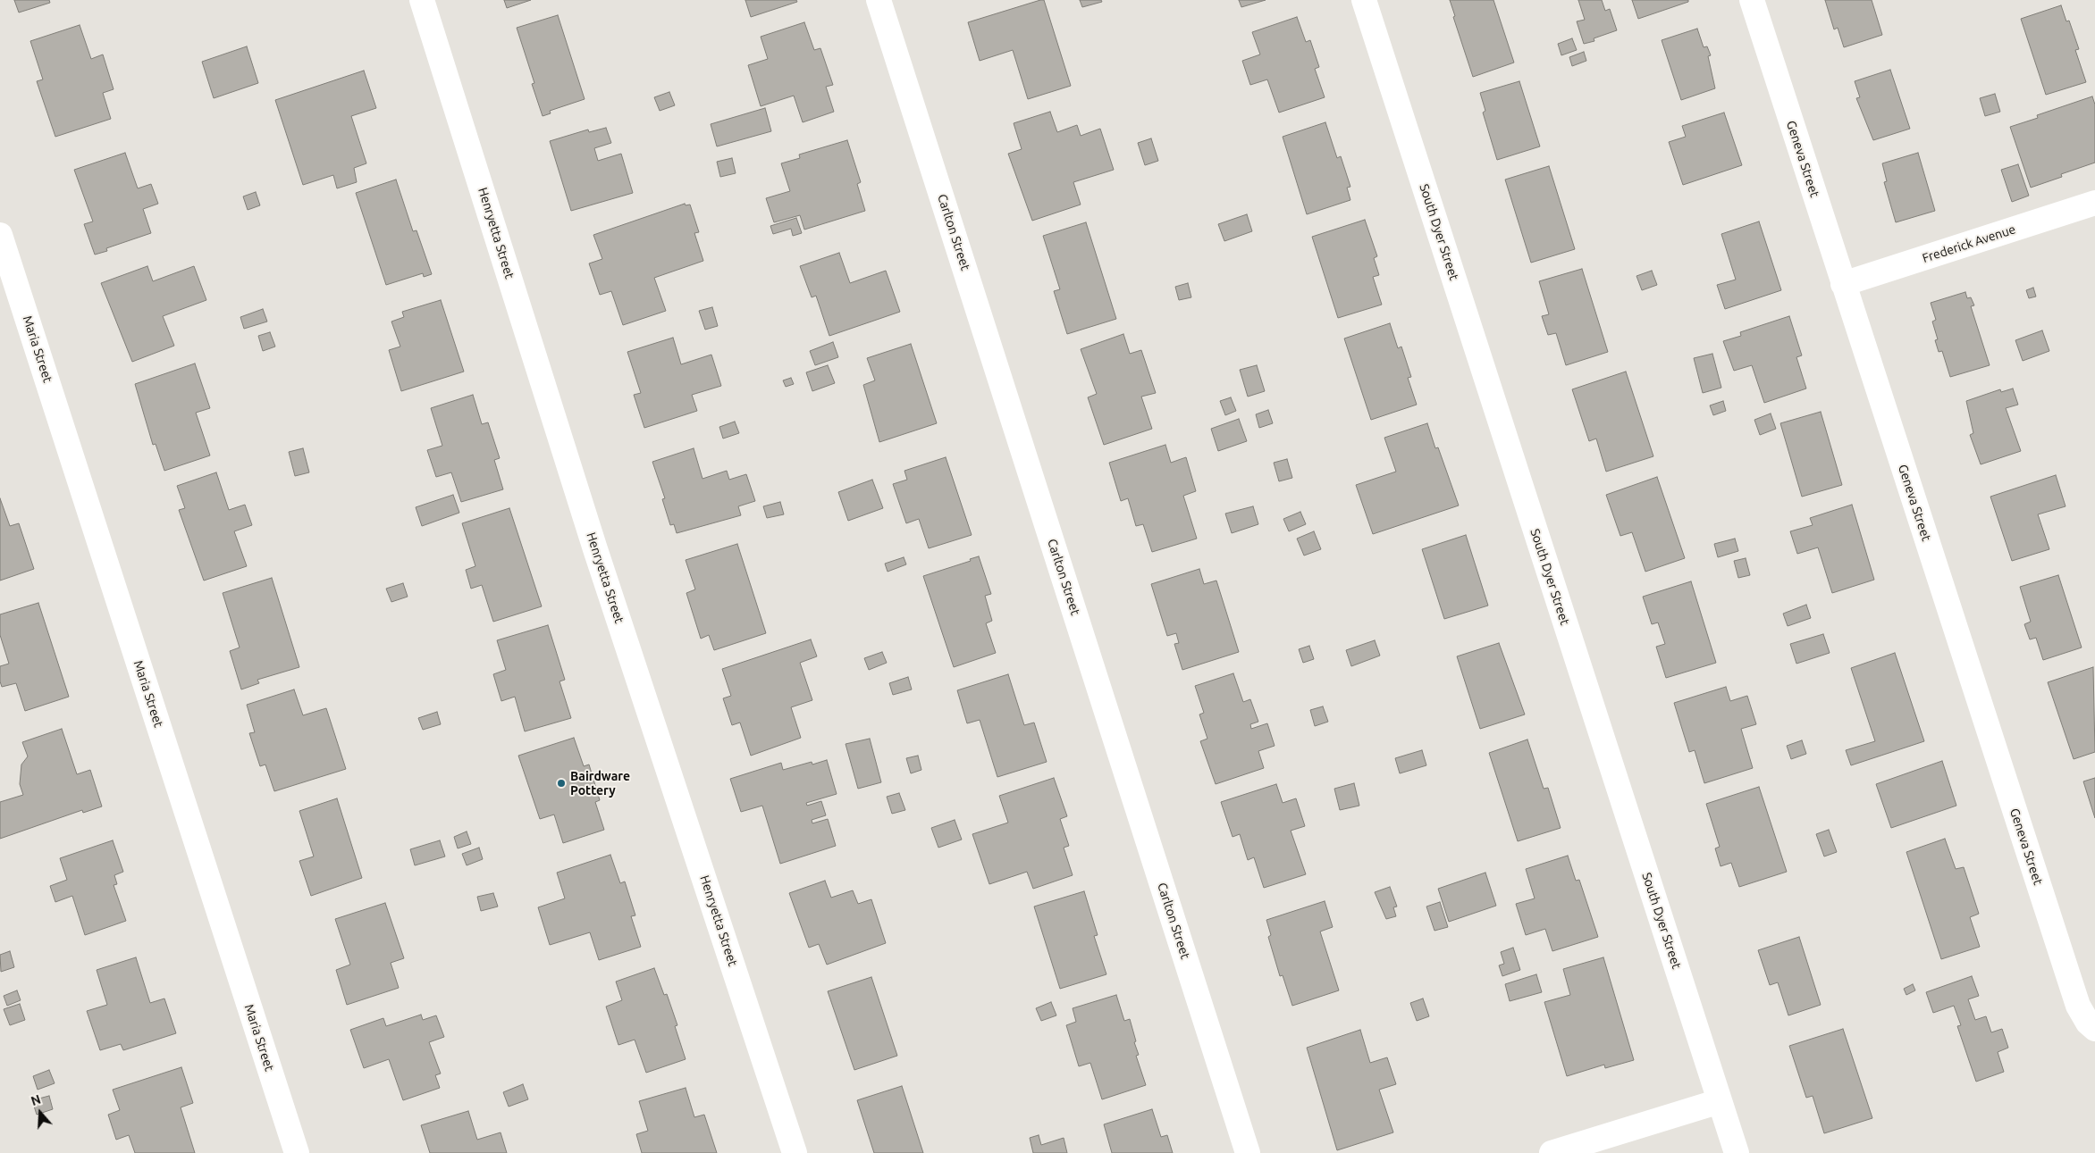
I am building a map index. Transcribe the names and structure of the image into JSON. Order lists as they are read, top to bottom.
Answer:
{
  "streets": {
    "street": [
      "Geneva Street",
      "Carlton Street",
      "South Dyer Street",
      "Henryetta Street",
      "Frederick Avenue",
      "Maria Street"
    ]
  },
  "crossings": [
    ["Geneva Street", "Frederick Avenue"]
  ],
  "places": ["Bairdware Pottery"],
  "north": "top"
}
